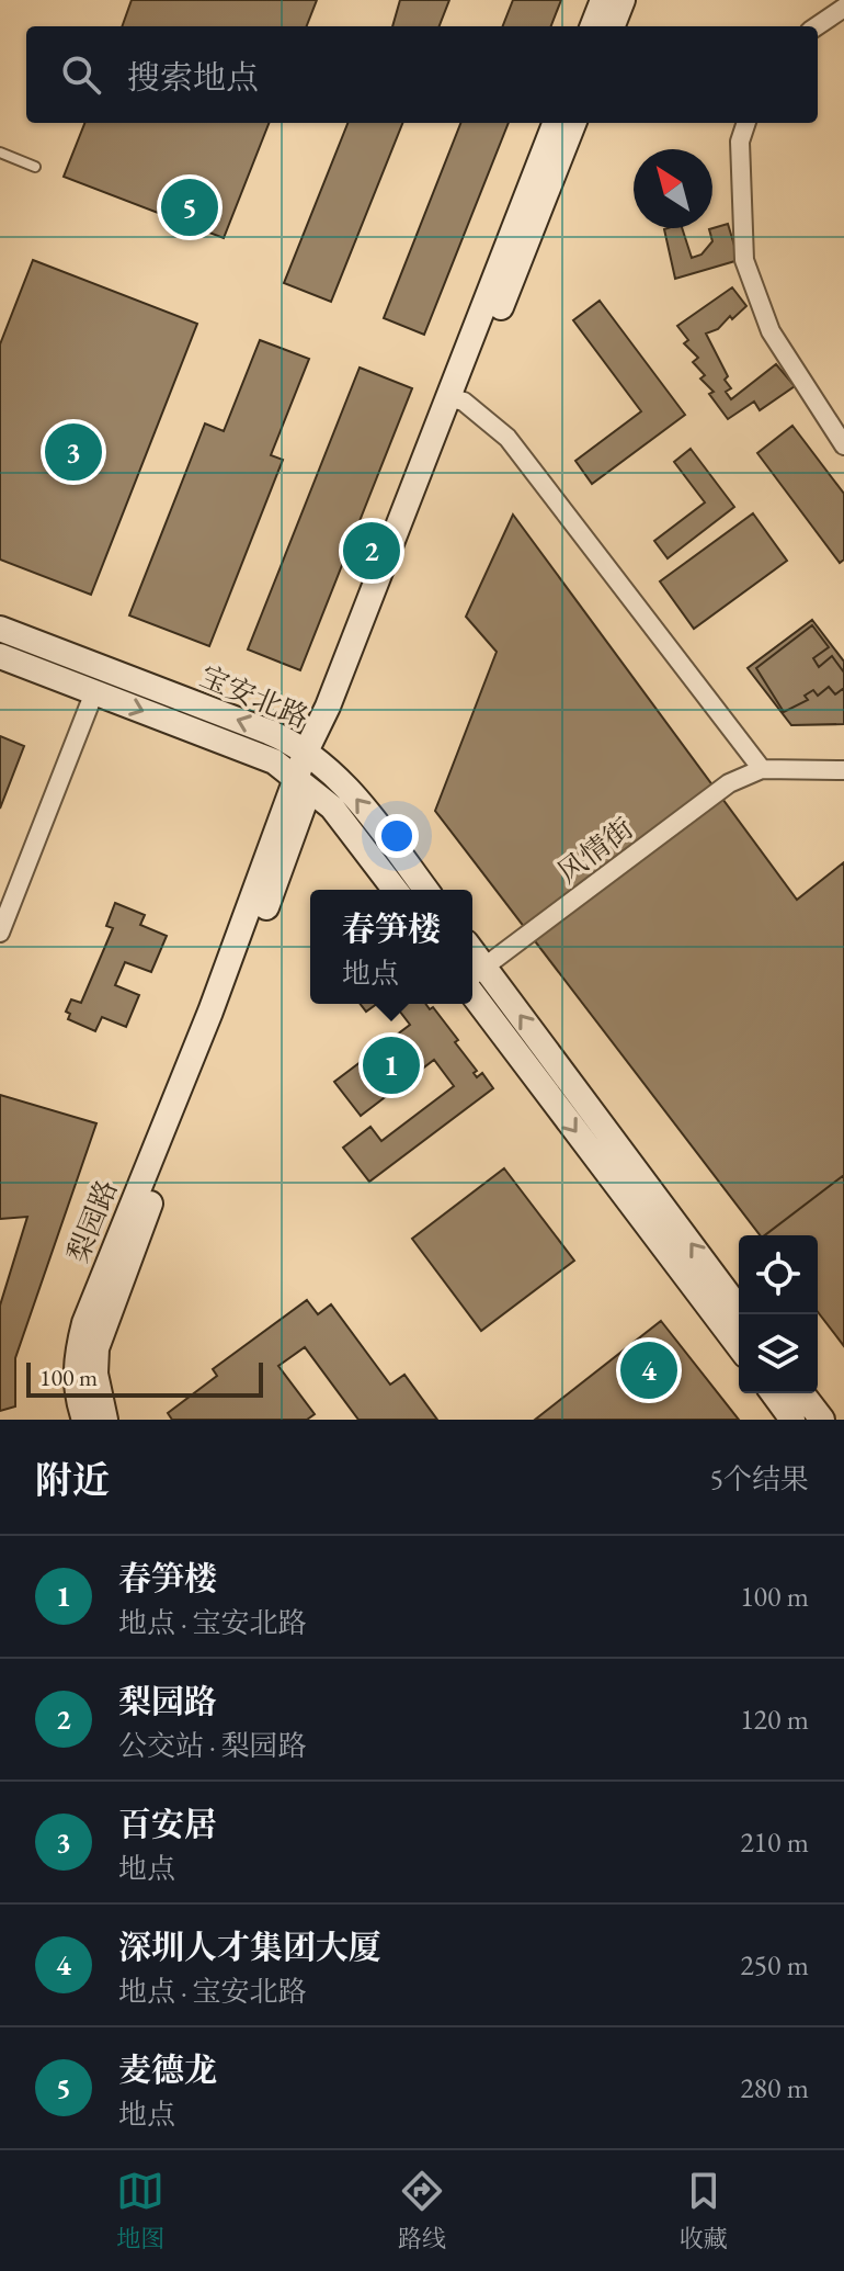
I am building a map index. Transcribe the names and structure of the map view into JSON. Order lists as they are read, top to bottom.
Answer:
{
  "streets": {
    "street": ["宝安北路", "风情街", "梨园路"]
  },
  "crossings": [
    ["宝安北路", "梨园路"]
  ],
  "scale_bar": "100 m",
  "north": "top left",
  "page": {
    "search": "搜索地点",
    "pins": [
      "5",
      "3",
      "2",
      "1",
      "4"
    ],
    "popup": ["春笋楼", "地点"],
    "scale": "100 m",
    "heading": ["附近", "5个结果"],
    "list": [
      {
        "mark": "1",
        "name": "春笋楼",
        "note": "地点 · 宝安北路",
        "value": "100 m"
      },
      {
        "mark": "2",
        "name": "梨园路",
        "note": "公交站 · 梨园路",
        "value": "120 m"
      },
      {
        "mark": "3",
        "name": "百安居",
        "note": "地点",
        "value": "210 m"
      },
      {
        "mark": "4",
        "name": "深圳人才集团大厦",
        "note": "地点 · 宝安北路",
        "value": "250 m"
      },
      {
        "mark": "5",
        "name": "麦德龙",
        "note": "地点",
        "value": "280 m"
      }
    ],
    "nav": ["地图", "路线", "收藏"]
  }
}
